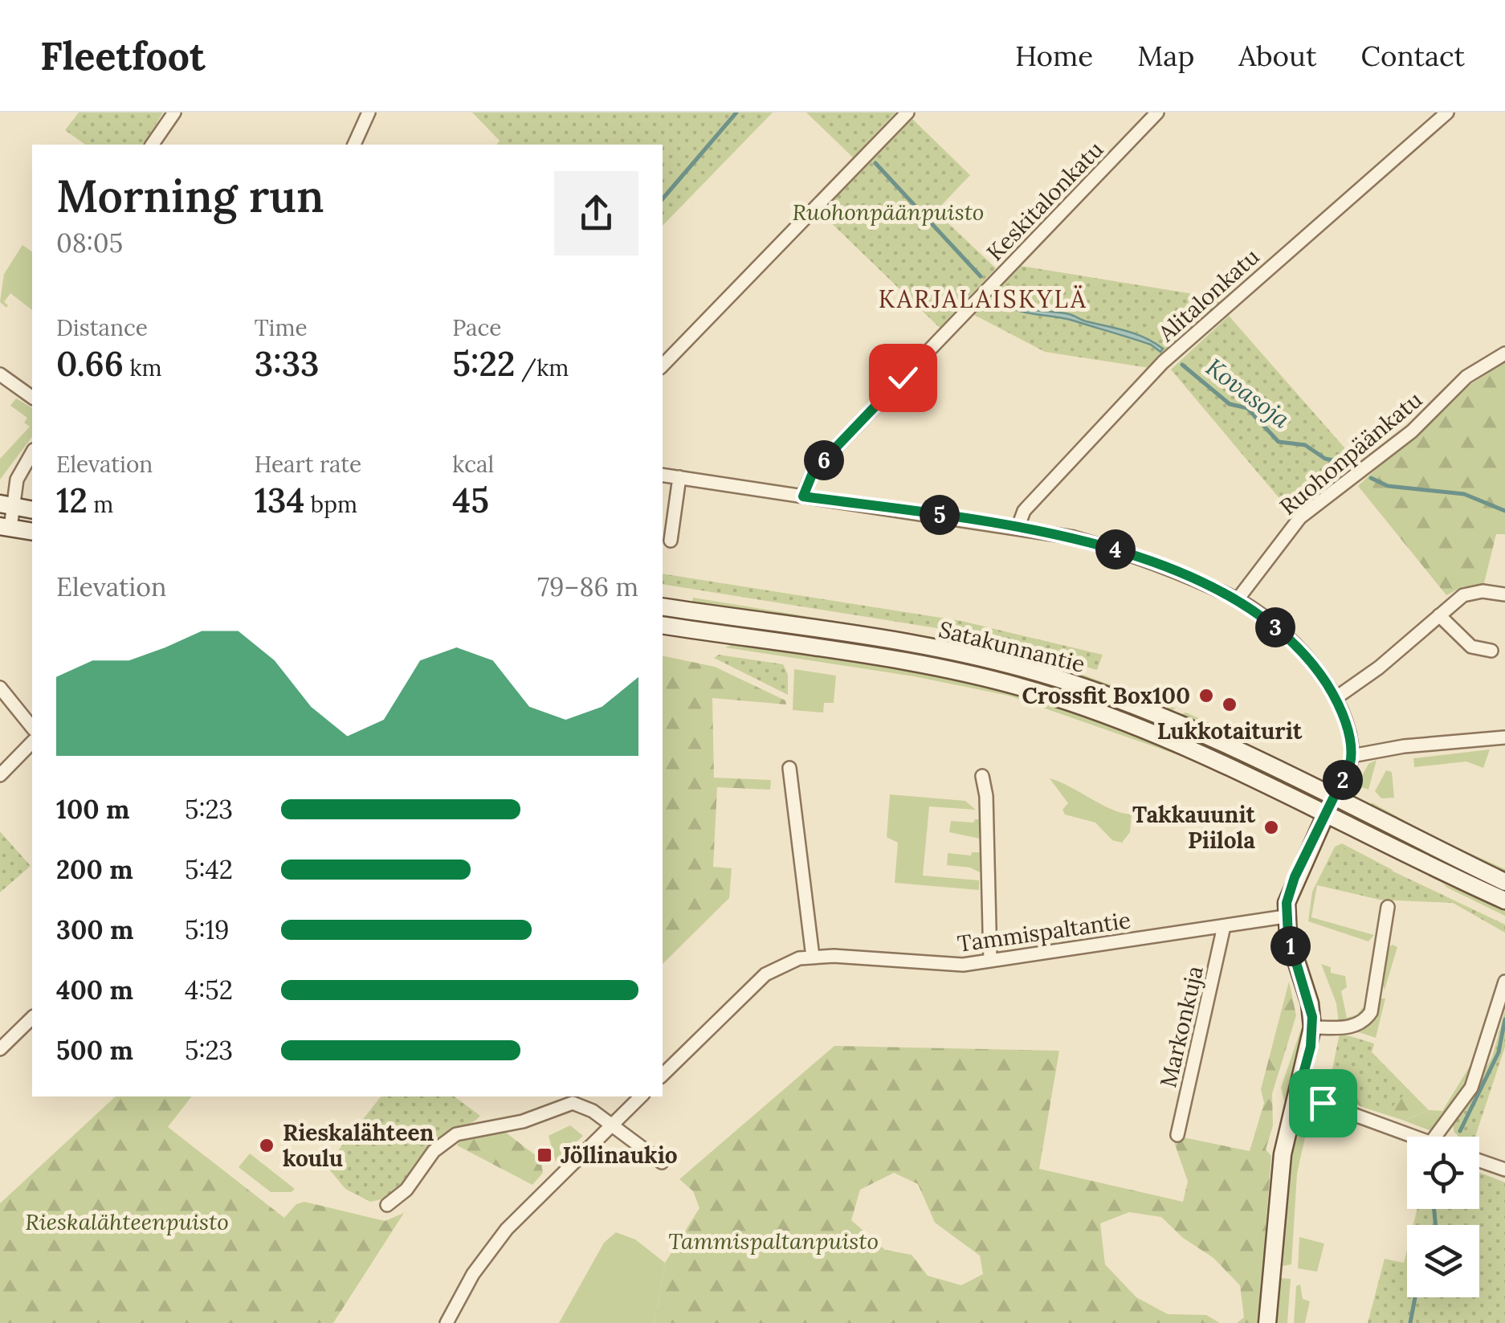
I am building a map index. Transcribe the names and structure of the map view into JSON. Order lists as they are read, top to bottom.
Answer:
{
  "streets": {
    "main road": ["Satakunnantie"],
    "street": [
      "Keskitalonkatu",
      "Alitalonkatu",
      "Ruohonpäänkatu",
      "Tammispaltantie",
      "Markonkuja"
    ]
  },
  "crossings": [
    ["Tammispaltantie", "Markonkuja"]
  ],
  "districts": ["KARJALAISKYLÄ"],
  "water": ["Kovasoja"],
  "parks": ["Ruohonpäänpuisto", "Rieskalähteenpuisto", "Tammispaltanpuisto"],
  "places": {
    "other": [
      "Crossfit Box100",
      "Lukkotaiturit",
      "Takkauunit Piilola",
      "Rieskalähteen koulu"
    ],
    "transit": ["Jöllinaukio"]
  },
  "page": {
    "header": "Fleetfoot",
    "nav": [
      "Home",
      "Map",
      "About",
      "Contact"
    ],
    "heading": ["Morning run", "08:05"],
    "stats": [
      ["Distance", "0.66 km"],
      ["Time", "3:33"],
      ["Pace", "5:22 /km"],
      ["Elevation", "12 m"],
      ["Heart rate", "134 bpm"],
      ["kcal", "45"]
    ],
    "pins": [
      "6",
      "5",
      "4",
      "3",
      "2",
      "1"
    ],
    "chart": ["Elevation", "79–86 m"],
    "list": [
      {
        "name": "100 m",
        "note": "5:23"
      },
      {
        "name": "200 m",
        "note": "5:42"
      },
      {
        "name": "300 m",
        "note": "5:19"
      },
      {
        "name": "400 m",
        "note": "4:52"
      },
      {
        "name": "500 m",
        "note": "5:23"
      }
    ]
  }
}
